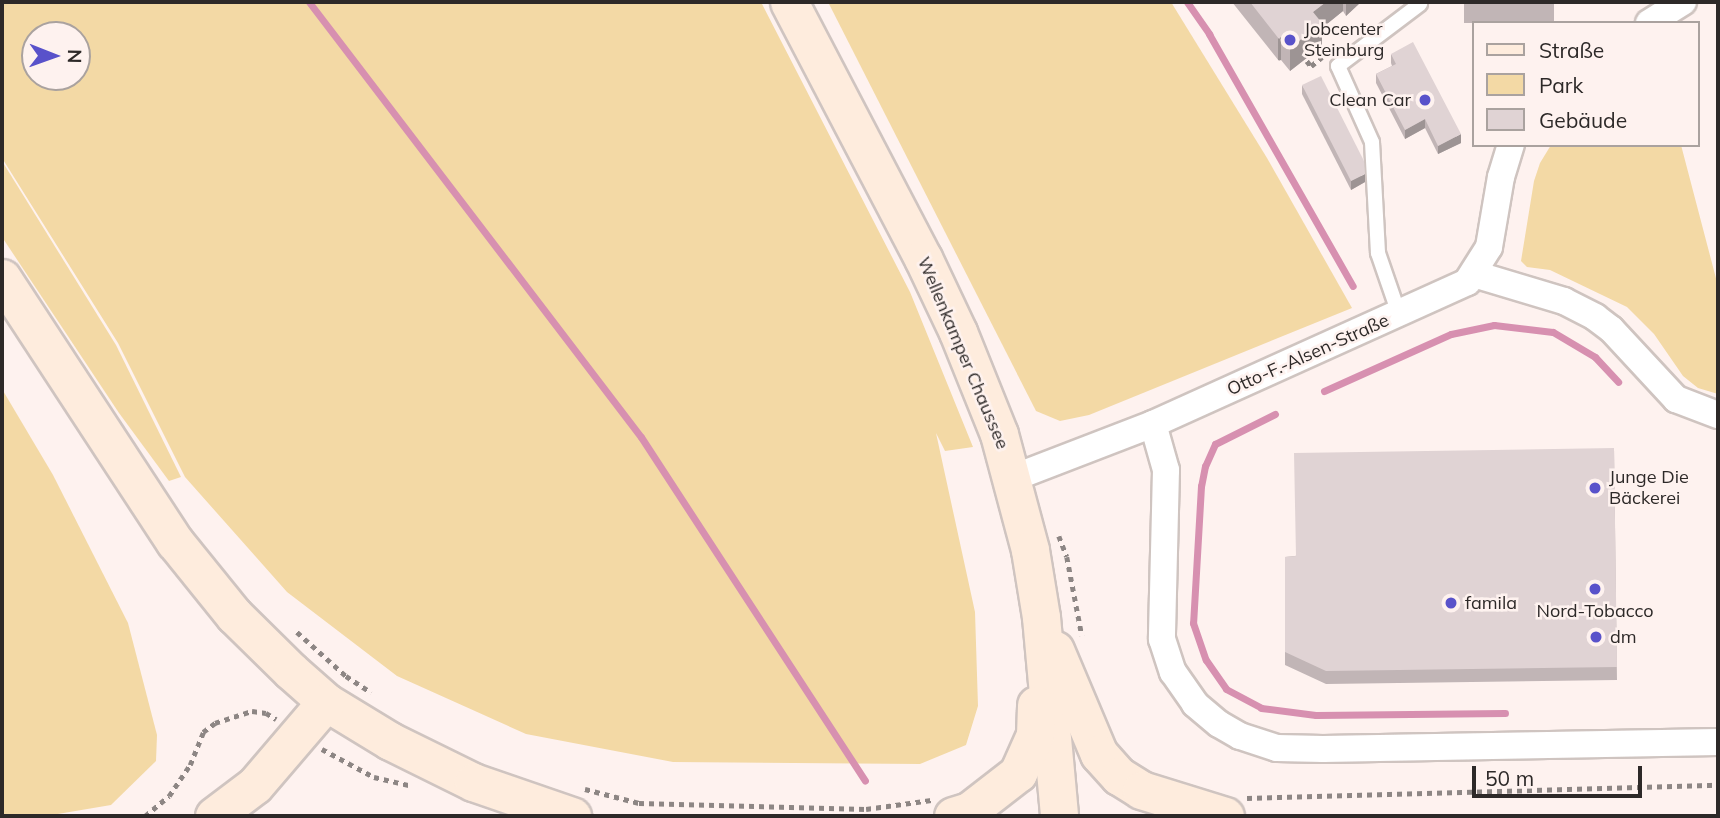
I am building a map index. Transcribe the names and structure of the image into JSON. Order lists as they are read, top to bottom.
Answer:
{
  "streets": {
    "main road": ["Wellenkamper Chaussee"],
    "street": ["Otto-F.-Alsen-Straße"]
  },
  "crossings": [
    ["Wellenkamper Chaussee", "Otto-F.-Alsen-Straße"]
  ],
  "places": [
    "Jobcenter Steinburg",
    "Clean Car",
    "Junge Die Bäckerei",
    "Nord-Tobacco",
    "famila",
    "dm"
  ],
  "legend": ["Straße", "Park", "Gebäude"],
  "scale_bar": "50 m",
  "north": "right"
}
